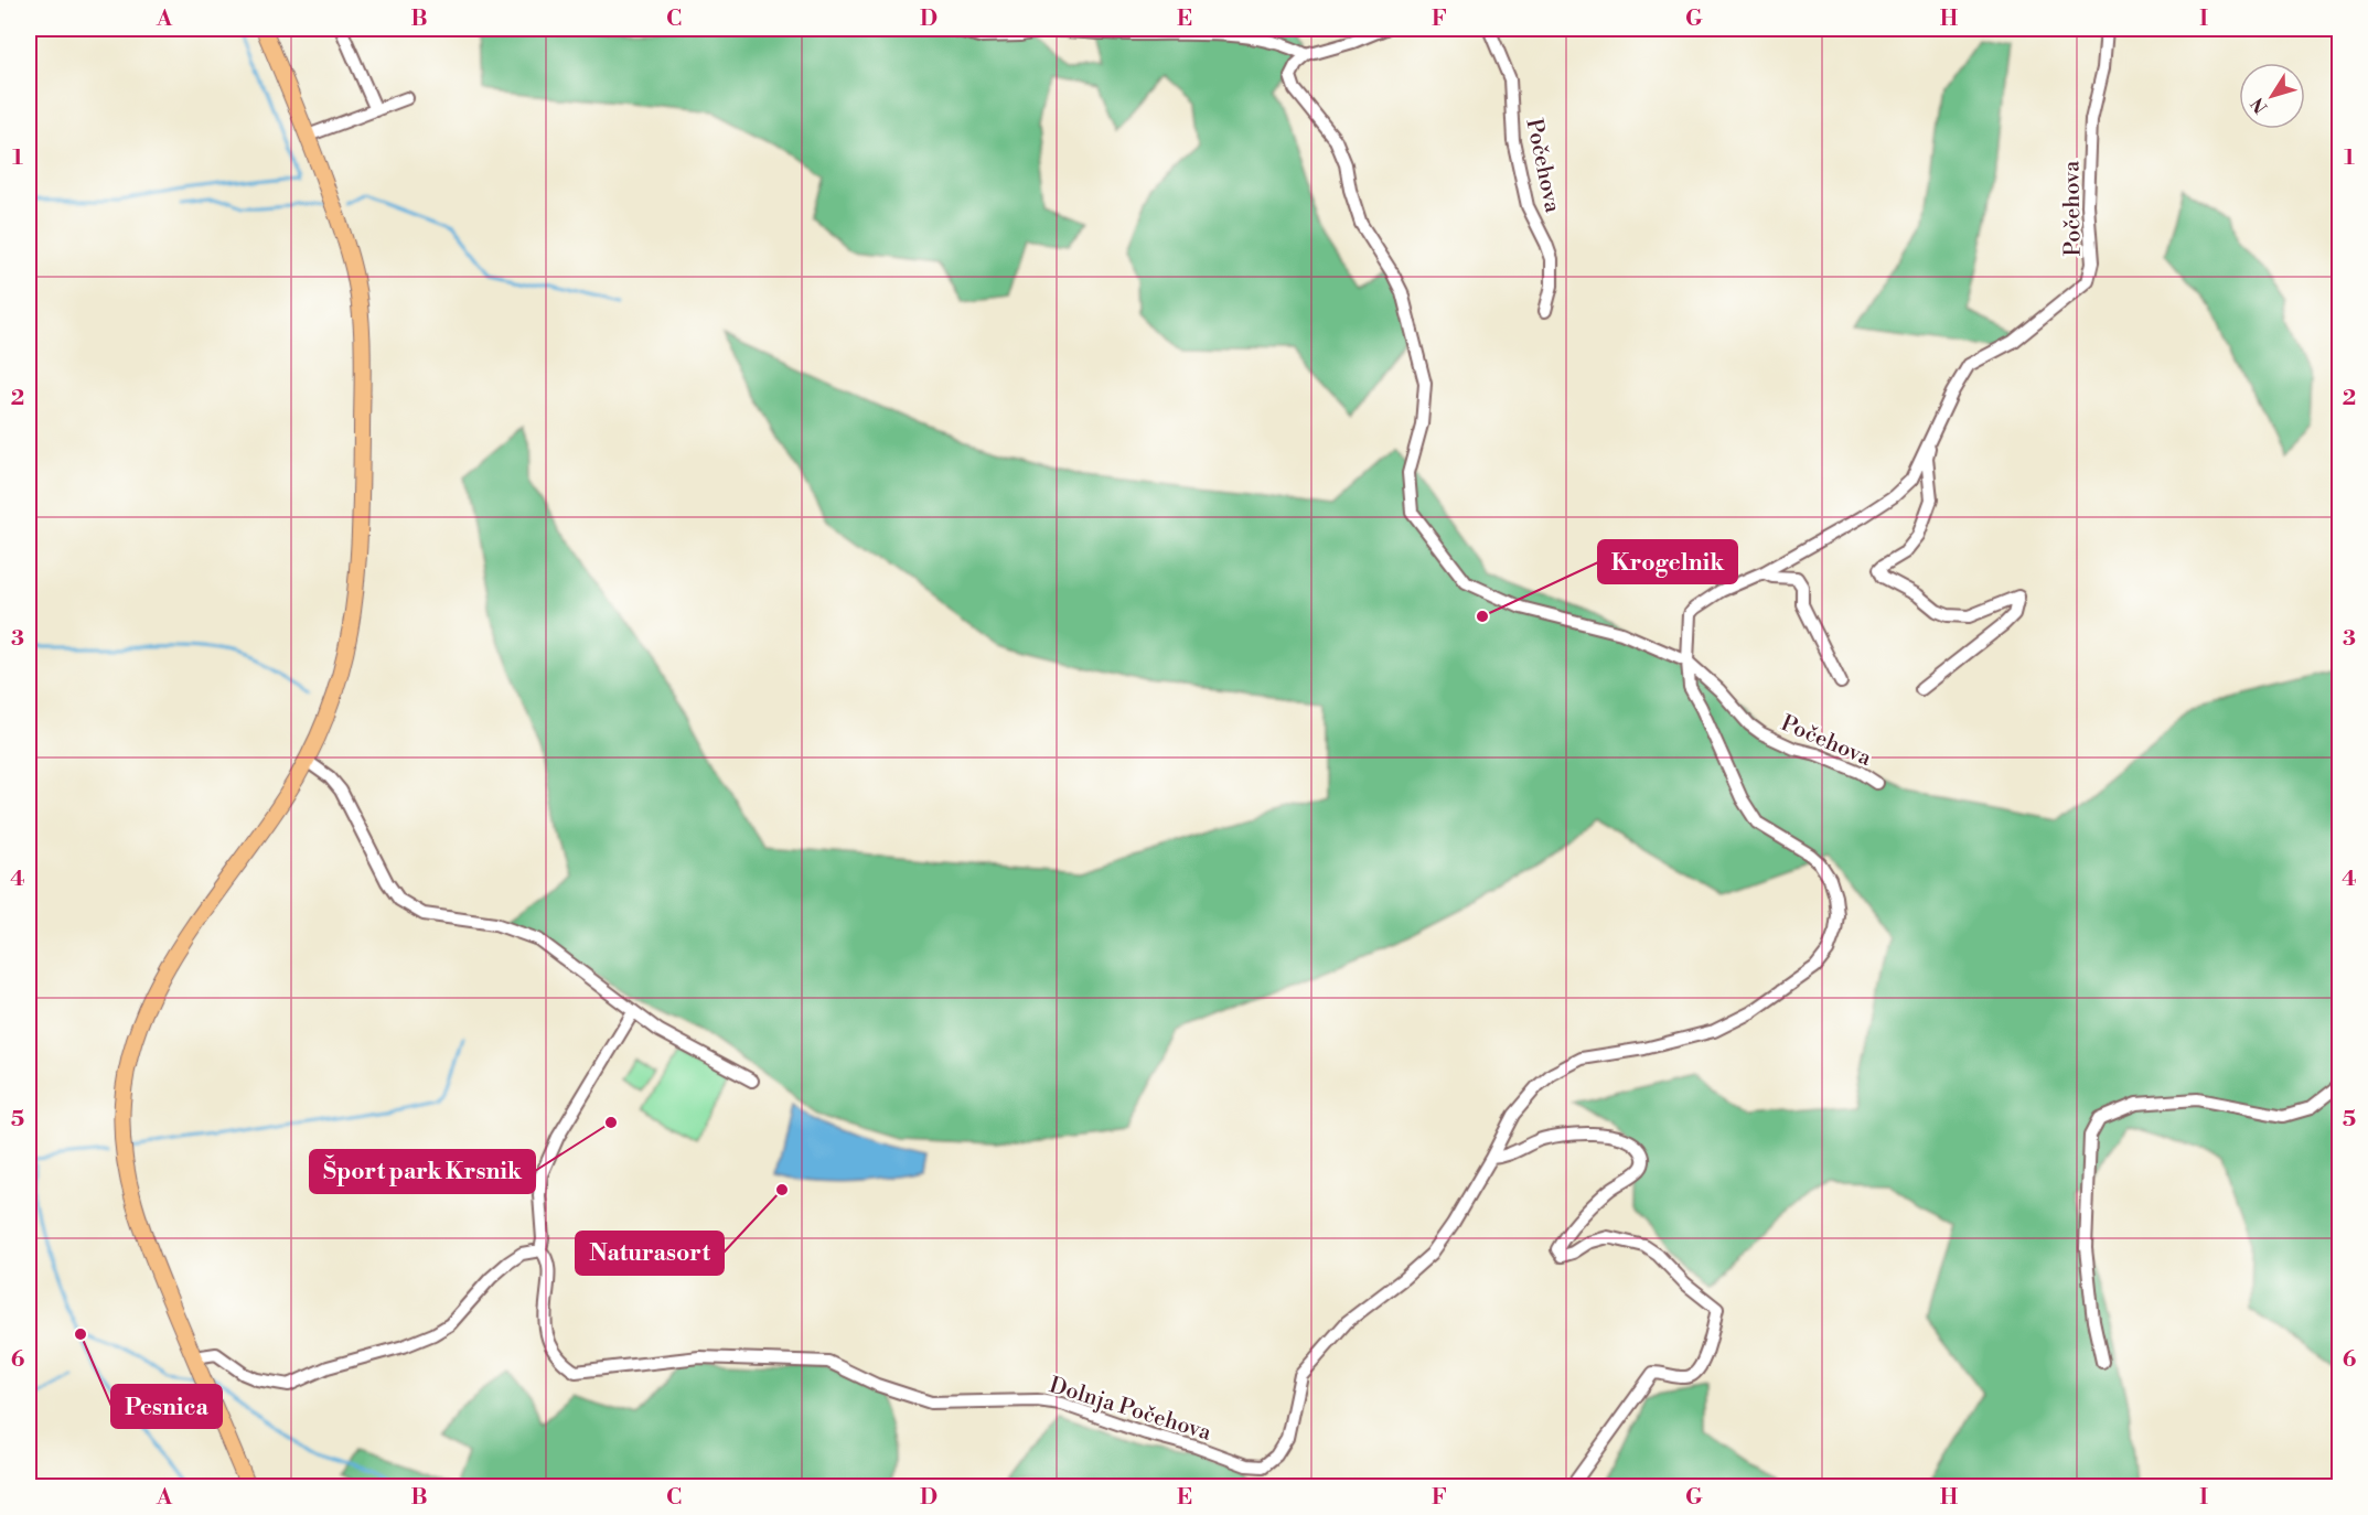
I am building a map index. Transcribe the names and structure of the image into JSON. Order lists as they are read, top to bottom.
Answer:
{
  "streets": {
    "street": ["Počehova", "Dolnja Počehova"]
  },
  "crossings": [
    ["Počehova", "Dolnja Počehova"]
  ],
  "places": [
    "Krogelnik",
    "Šport park Krsnik",
    "Naturasort",
    "Pesnica"
  ],
  "north": "bottom left",
  "grid": {
    "columns": [
      "A",
      "B",
      "C",
      "D",
      "E",
      "F",
      "G",
      "H",
      "I"
    ],
    "rows": [
      "1",
      "2",
      "3",
      "4",
      "5",
      "6"
    ]
  }
}
